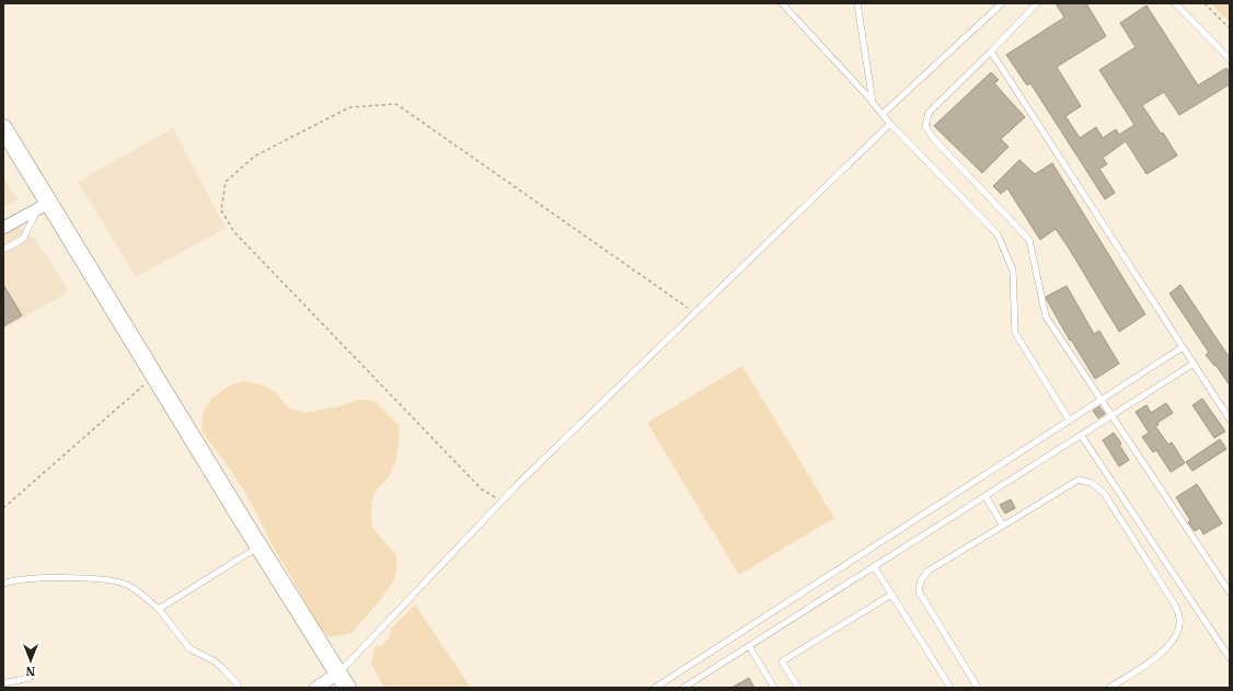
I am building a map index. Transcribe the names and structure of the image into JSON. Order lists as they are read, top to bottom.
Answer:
{
  "north": "bottom"
}
